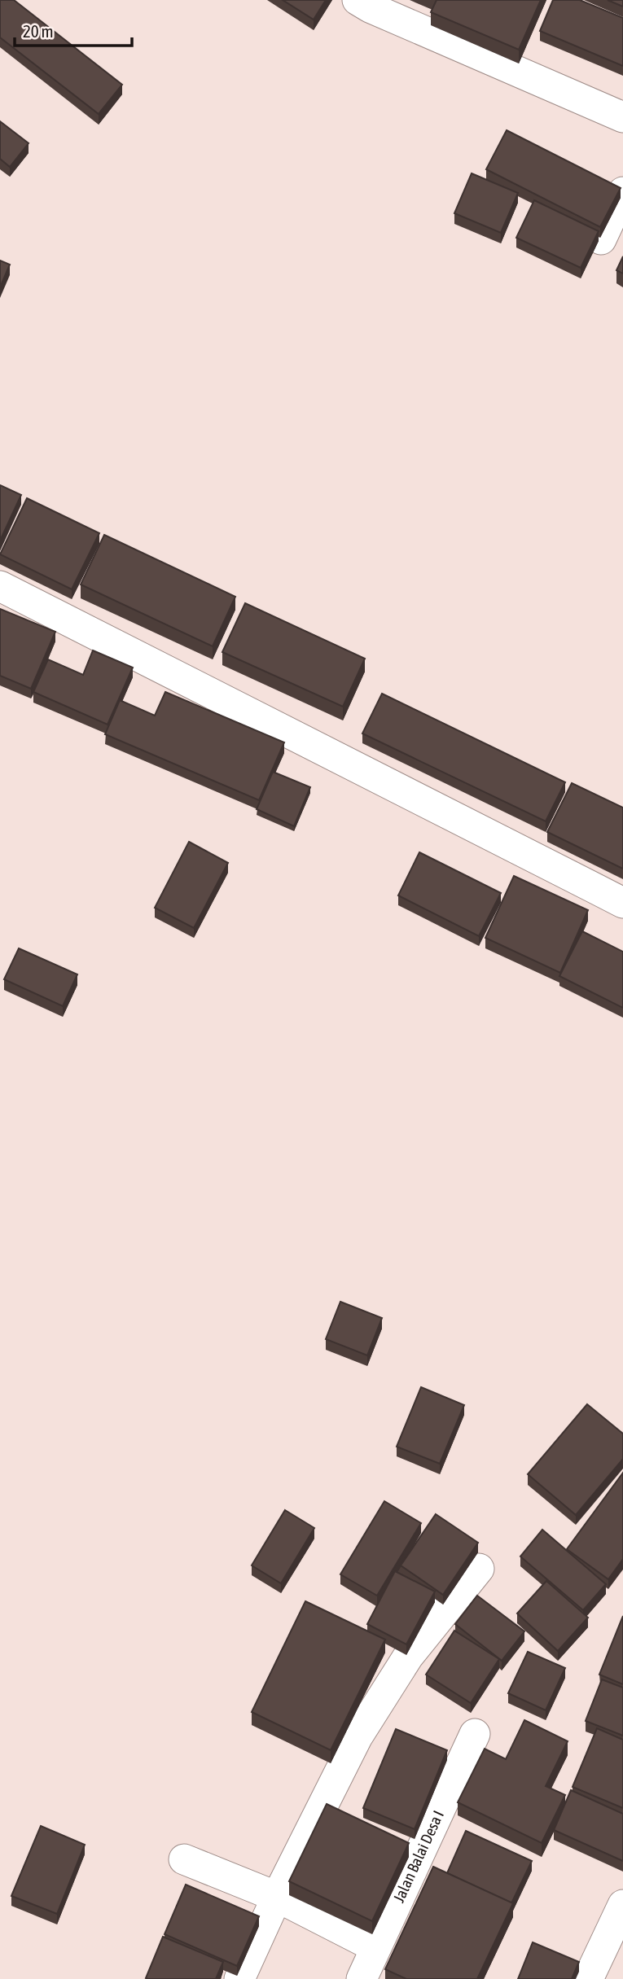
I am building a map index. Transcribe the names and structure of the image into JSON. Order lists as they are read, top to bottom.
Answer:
{
  "streets": {
    "street": ["Jalan Balai Desa I"]
  },
  "scale_bar": "20 m"
}
